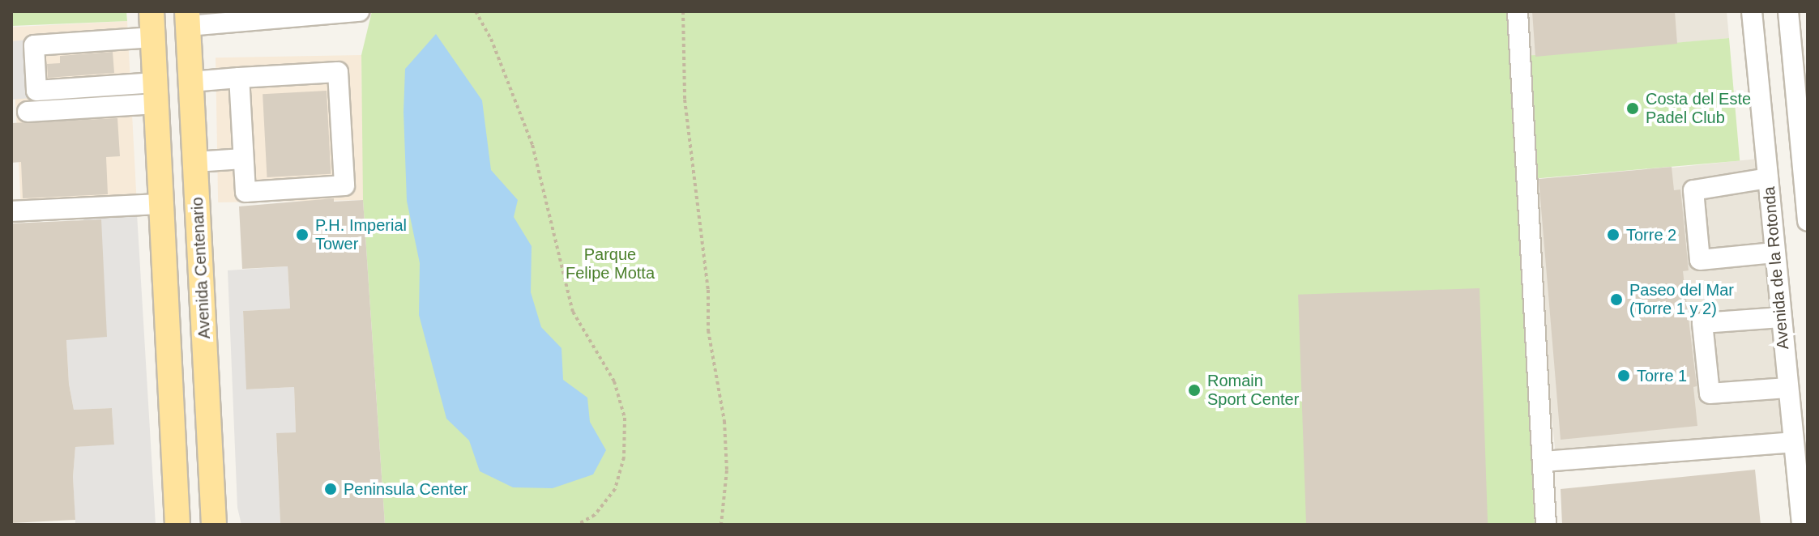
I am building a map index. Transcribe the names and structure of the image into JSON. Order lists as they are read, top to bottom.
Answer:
{
  "streets": {
    "main road": ["Avenida Centenario"],
    "street": ["Avenida de la Rotonda"]
  },
  "parks": ["Parque Felipe Motta"],
  "places": [
    "Costa del Este Padel Club",
    "P.H. Imperial Tower",
    "Torre 2",
    "Paseo del Mar (Torre 1 y 2)",
    "Torre 1",
    "Romain Sport Center",
    "Peninsula Center"
  ]
}
